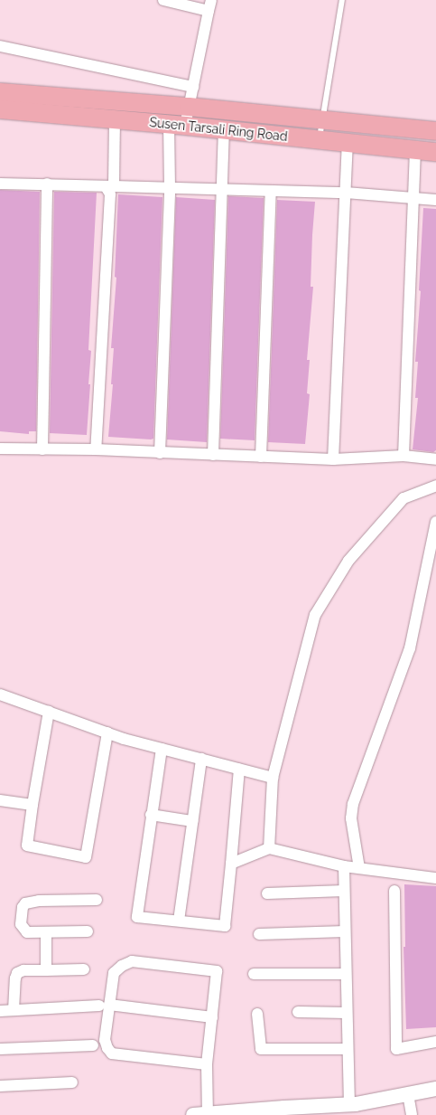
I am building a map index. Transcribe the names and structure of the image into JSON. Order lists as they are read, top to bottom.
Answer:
{
  "streets": {
    "main road": ["Susen Tarsali Ring Road"]
  }
}
